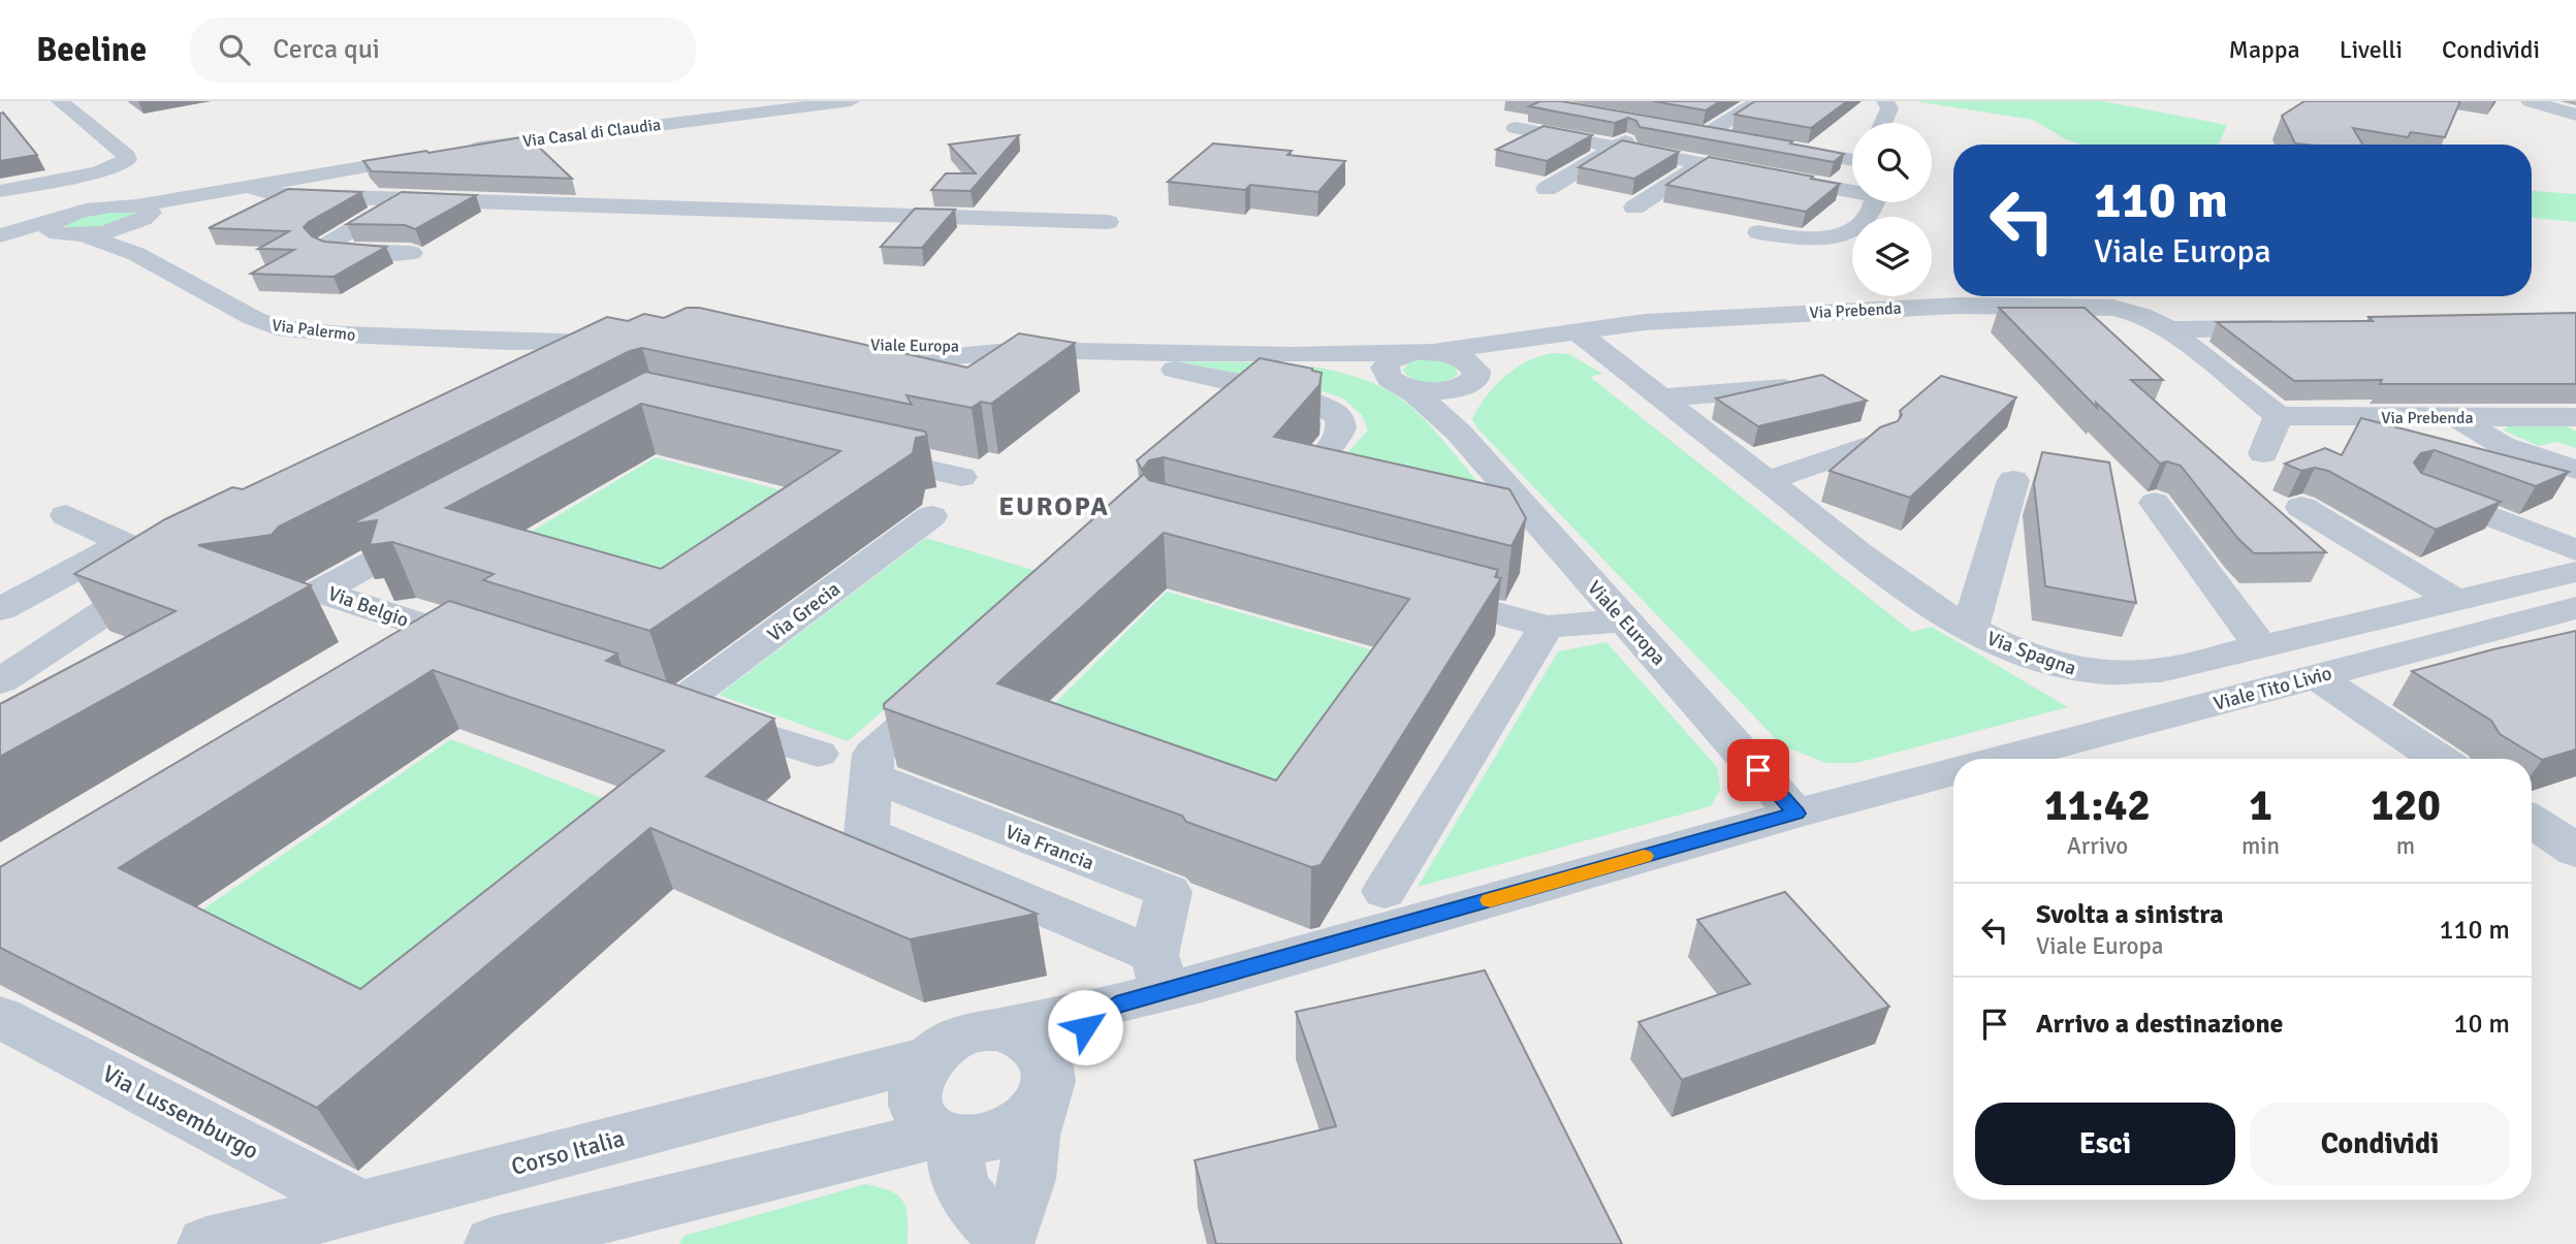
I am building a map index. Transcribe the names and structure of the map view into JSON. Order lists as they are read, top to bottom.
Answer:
{
  "streets": {
    "street": [
      "Via Casal di Claudia",
      "Via Prebenda",
      "Via Palermo",
      "Viale Europa",
      "Via Belgio",
      "Via Grecia",
      "Via Spagna",
      "Viale Tito Livio",
      "Via Francia",
      "Via Lussemburgo",
      "Corso Italia"
    ]
  },
  "crossings": [
    ["Via Prebenda", "Viale Europa"],
    ["Via Prebenda", "Via Spagna"],
    ["Viale Europa", "Corso Italia"],
    ["Via Francia", "Corso Italia"],
    ["Via Lussemburgo", "Corso Italia"]
  ],
  "districts": ["EUROPA"],
  "page": {
    "header": "Beeline",
    "search": "Cerca qui",
    "nav": ["Mappa", "Livelli", "Condividi"],
    "turn": ["110 m", "Viale Europa"],
    "eta": [
      "11:42",
      "Arrivo",
      "1",
      "min",
      "120",
      "m"
    ],
    "list": [
      {
        "name": "Svolta a sinistra",
        "note": "Viale Europa",
        "value": "110 m"
      },
      {
        "name": "Arrivo a destinazione",
        "value": "10 m"
      }
    ],
    "buttons": ["Esci", "Condividi"]
  }
}
